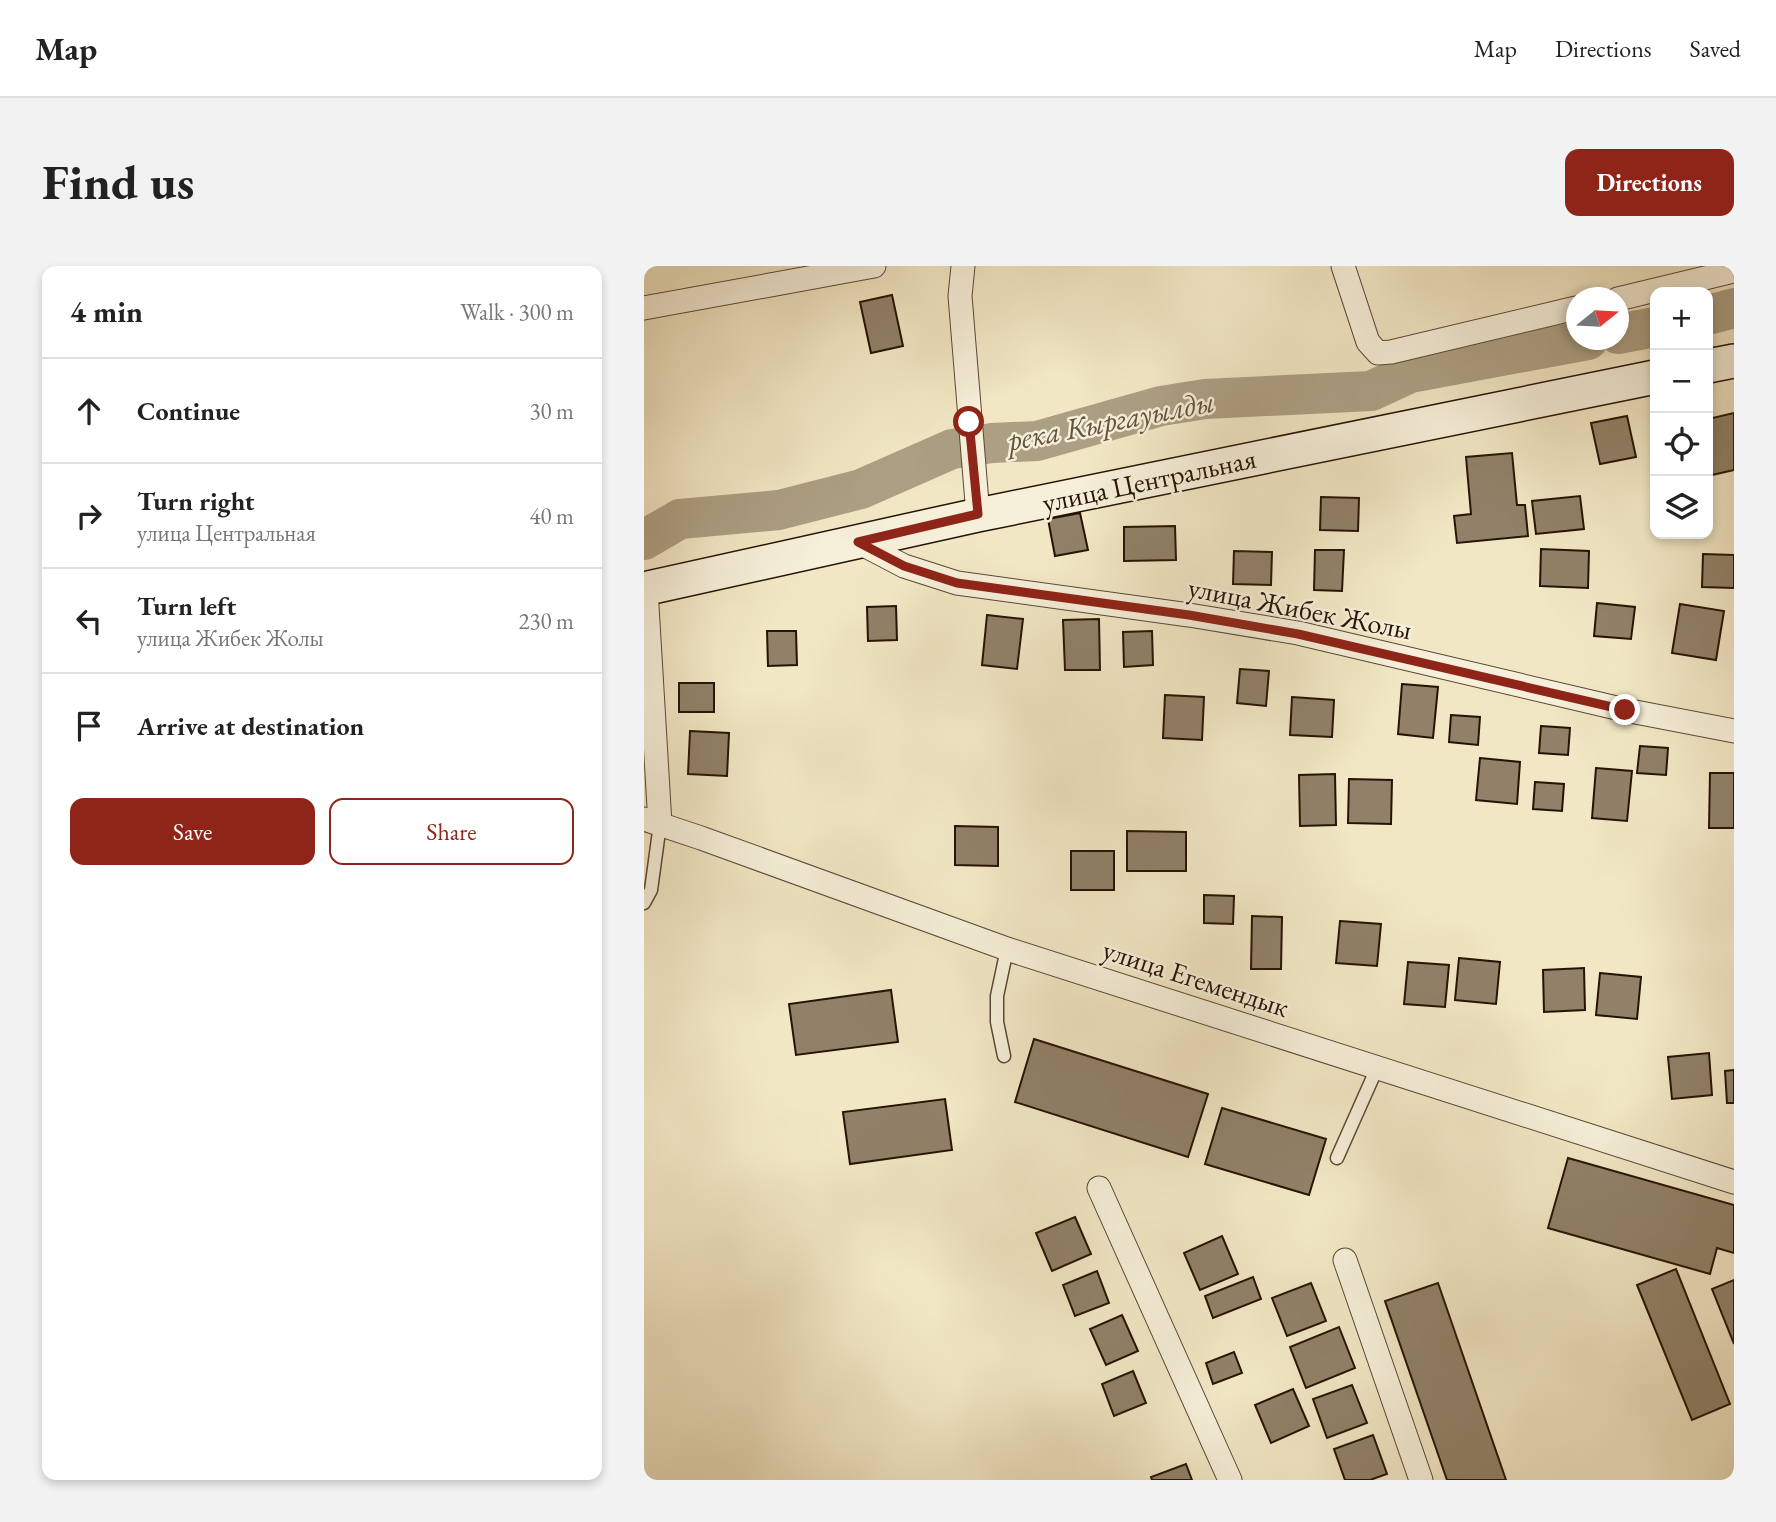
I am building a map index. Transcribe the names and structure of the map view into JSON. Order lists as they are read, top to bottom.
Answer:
{
  "streets": {
    "main road": ["улица Центральная"],
    "street": ["улица Жибек Жолы", "улица Егемендык"]
  },
  "crossings": [
    ["улица Центральная", "улица Жибек Жолы"]
  ],
  "water": ["река Кыргауылды"],
  "north": "right",
  "page": {
    "header": "Map",
    "nav": ["Map", "Directions", "Saved"],
    "buttons": [
      "Directions",
      ["Save", "Share"]
    ],
    "title": "Find us",
    "heading": ["4 min", "Walk · 300 m"],
    "map_buttons": ["+", "−"],
    "list": [
      ["Continue", "30 m"],
      ["Turn right", "улица Центральная", "40 m"],
      ["Turn left", "улица Жибек Жолы", "230 m"],
      "Arrive at destination"
    ]
  }
}
